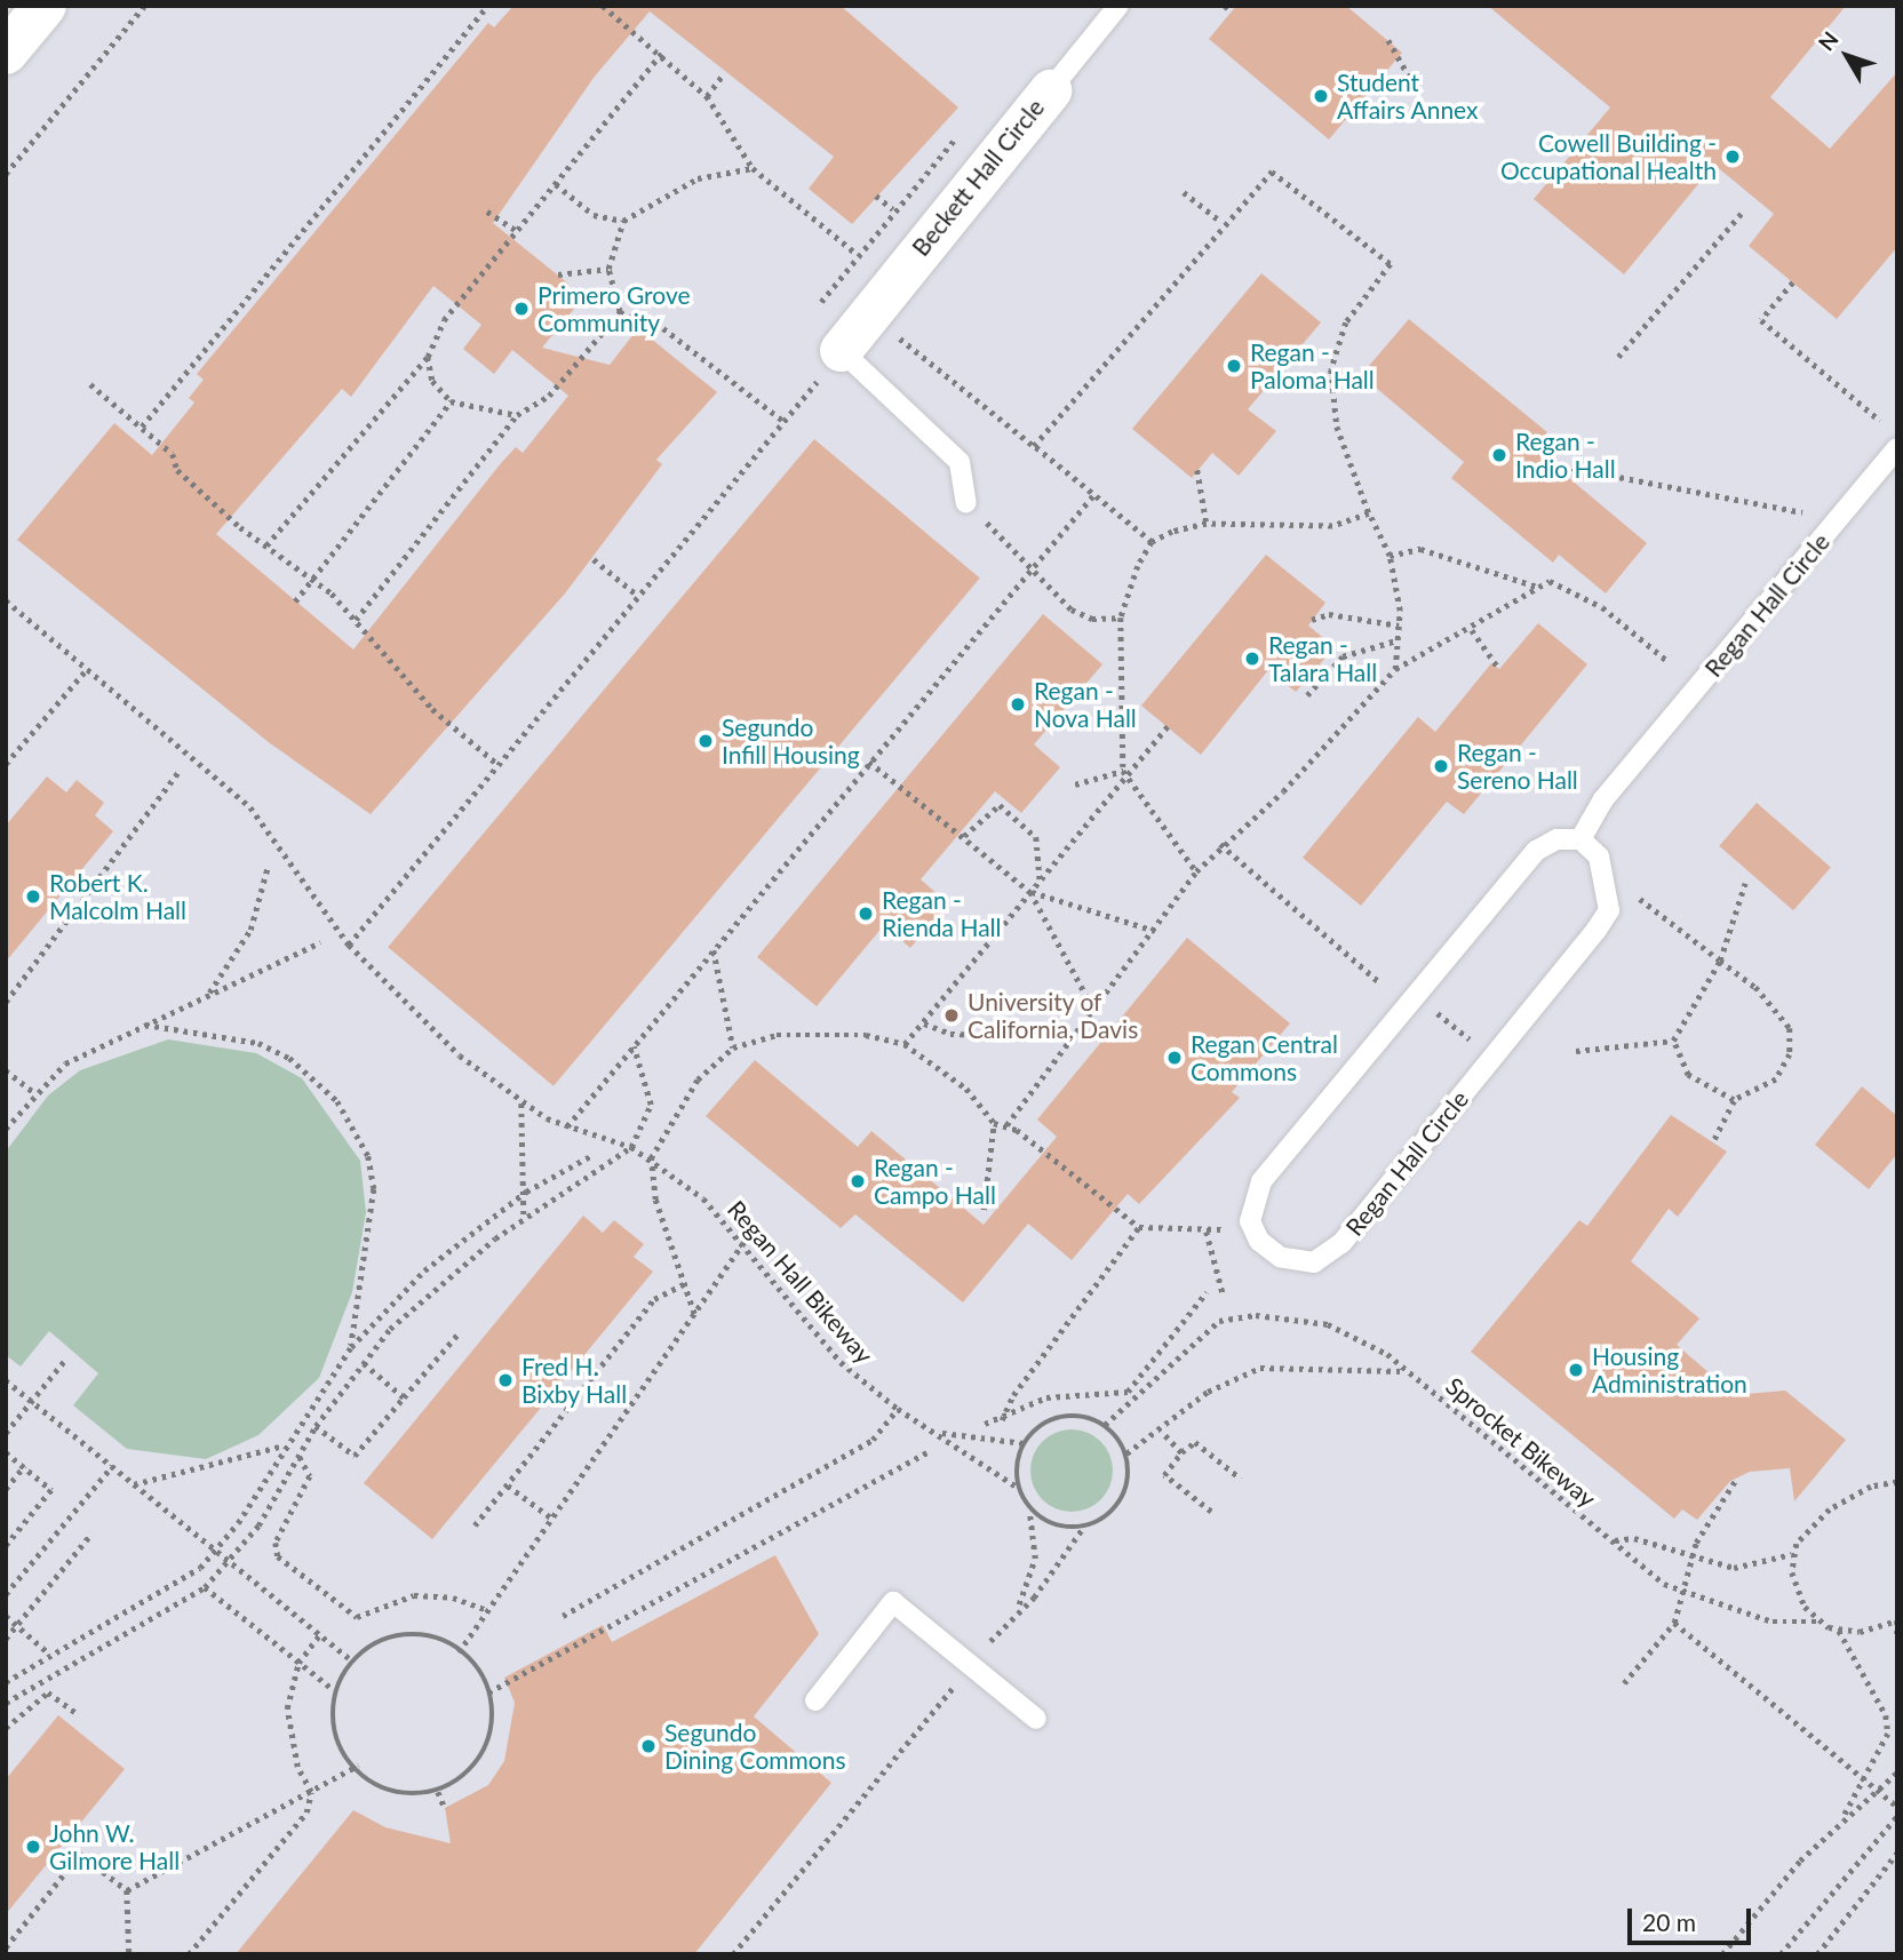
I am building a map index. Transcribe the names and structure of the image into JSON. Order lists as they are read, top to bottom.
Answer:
{
  "streets": {
    "street": ["Beckett Hall Circle"],
    "lane": ["Regan Hall Circle"],
    "path": ["Regan Hall Bikeway", "Sprocket Bikeway"]
  },
  "crossings": [
    ["Regan Hall Bikeway", "Sprocket Bikeway"]
  ],
  "places": [
    "Student Affairs Annex",
    "Cowell Building - Occupational Health",
    "Primero Grove Community",
    "Regan - Paloma Hall",
    "Regan - Indio Hall",
    "Regan - Talara Hall",
    "Regan - Nova Hall",
    "Segundo Infill Housing",
    "Regan - Sereno Hall",
    "Robert K. Malcolm Hall",
    "Regan - Rienda Hall",
    "University of California, Davis",
    "Regan Central Commons",
    "Regan - Campo Hall",
    "Housing Administration",
    "Fred H. Bixby Hall",
    "Segundo Dining Commons",
    "John W. Gilmore Hall"
  ],
  "scale_bar": "20 m",
  "north": "top left"
}
